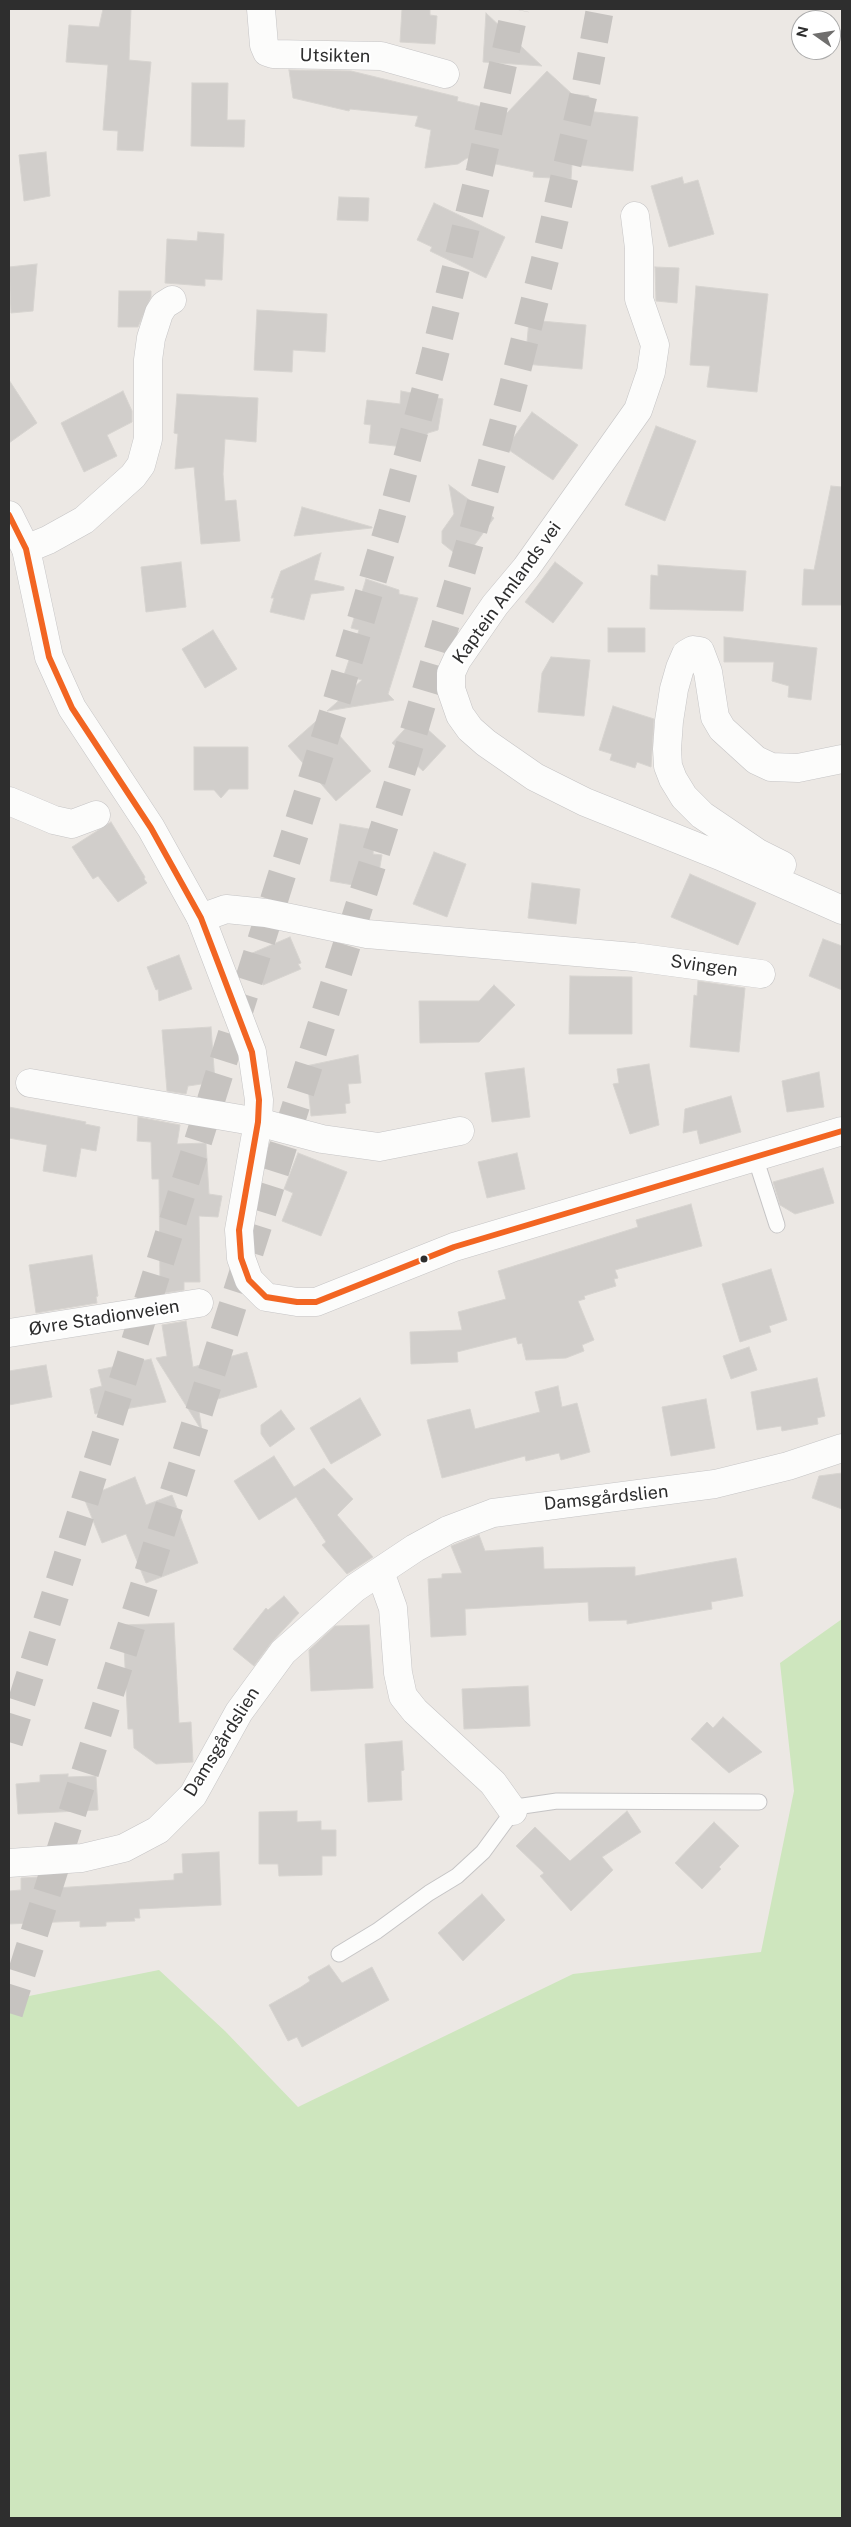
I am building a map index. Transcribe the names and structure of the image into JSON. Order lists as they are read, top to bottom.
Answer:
{
  "streets": {
    "street": [
      "Utsikten",
      "Kaptein Amlands vei",
      "Svingen",
      "Øvre Stadionveien",
      "Damsgårdslien"
    ]
  },
  "north": "left"
}
